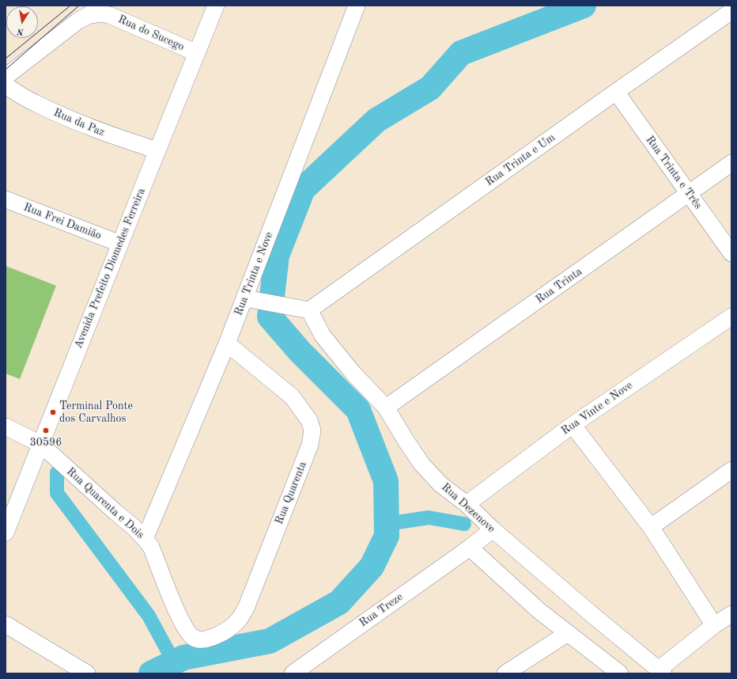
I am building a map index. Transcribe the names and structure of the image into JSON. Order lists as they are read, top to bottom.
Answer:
{
  "streets": {
    "street": [
      "Rua do Sucego",
      "Rua da Paz",
      "Rua Trinta e Um",
      "Rua Trinta e Três",
      "Rua Frei Damião",
      "Avenida Prefeito Diomedes Ferreira",
      "Rua Trinta e Nove",
      "Rua Trinta",
      "Rua Vinte e Nove",
      "Rua Quarenta",
      "Rua Quarenta e Dois",
      "Rua Dezenove",
      "Rua Treze"
    ]
  },
  "crossings": [
    ["Rua do Sucego", "Avenida Prefeito Diomedes Ferreira"],
    ["Rua da Paz", "Avenida Prefeito Diomedes Ferreira"],
    ["Rua Trinta e Um", "Rua Trinta e Três"],
    ["Rua Trinta e Um", "Rua Dezenove"],
    ["Rua Trinta e Três", "Rua Trinta"],
    ["Rua Frei Damião", "Avenida Prefeito Diomedes Ferreira"],
    ["Avenida Prefeito Diomedes Ferreira", "Rua Quarenta e Dois"],
    ["Rua Trinta e Nove", "Rua Quarenta"],
    ["Rua Trinta e Nove", "Rua Quarenta e Dois"],
    ["Rua Trinta", "Rua Dezenove"],
    ["Rua Vinte e Nove", "Rua Dezenove"],
    ["Rua Quarenta", "Rua Quarenta e Dois"],
    ["Rua Dezenove", "Rua Treze"]
  ],
  "places": ["Terminal Ponte dos Carvalhos", "30596"],
  "north": "bottom"
}
